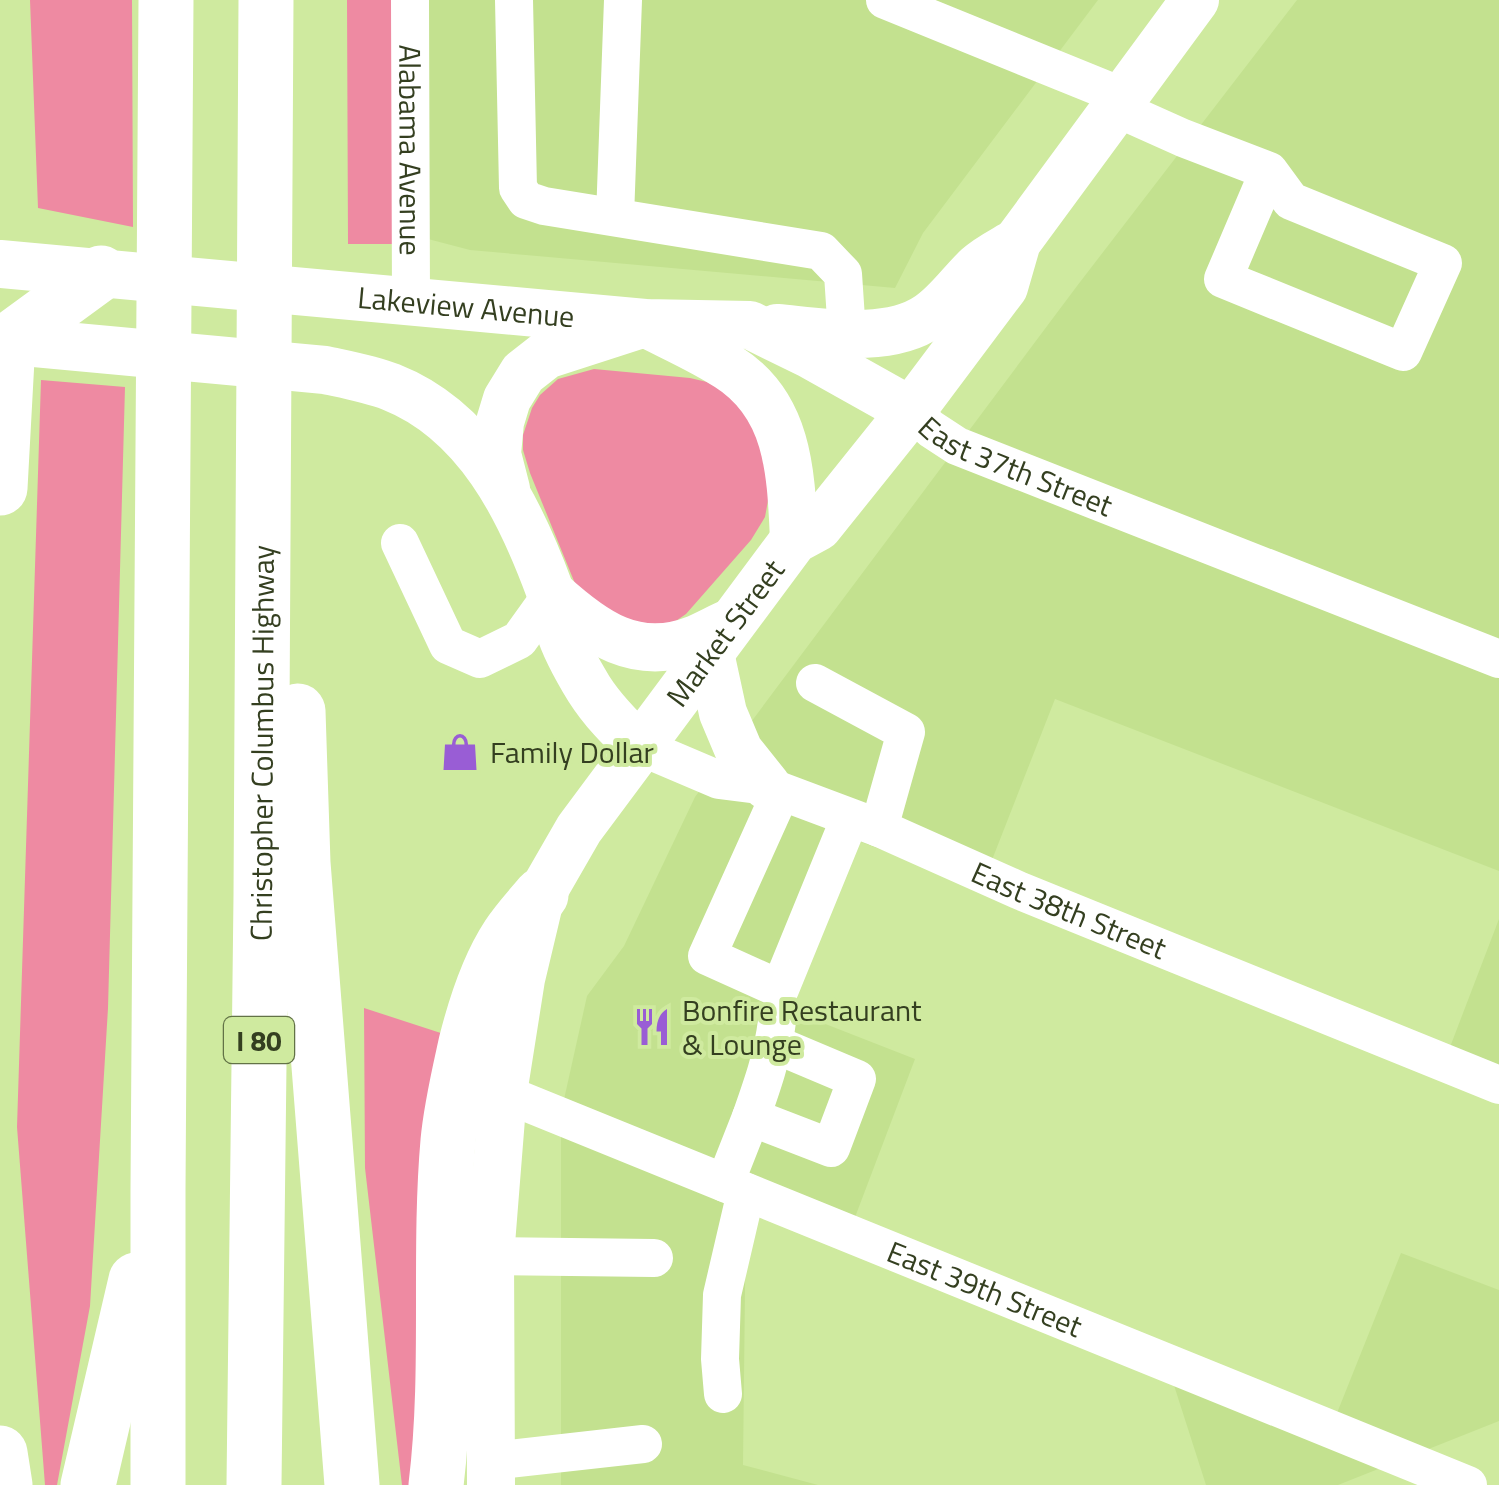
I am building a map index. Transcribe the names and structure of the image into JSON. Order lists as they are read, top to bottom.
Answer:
{
  "streets": {
    "highway": ["Christopher Columbus Highway", "I 80"],
    "main road": ["Lakeview Avenue", "Market Street"],
    "street": [
      "Alabama Avenue",
      "East 37th Street",
      "East 38th Street",
      "East 39th Street"
    ]
  },
  "crossings": [
    ["Alabama Avenue", "Lakeview Avenue"],
    ["Lakeview Avenue", "East 37th Street"],
    ["Lakeview Avenue", "Market Street"],
    ["East 37th Street", "Market Street"],
    ["Market Street", "East 38th Street"],
    ["Market Street", "East 39th Street"]
  ],
  "places": {
    "shop": ["Family Dollar"],
    "restaurant": ["Bonfire Restaurant & Lounge"]
  }
}
